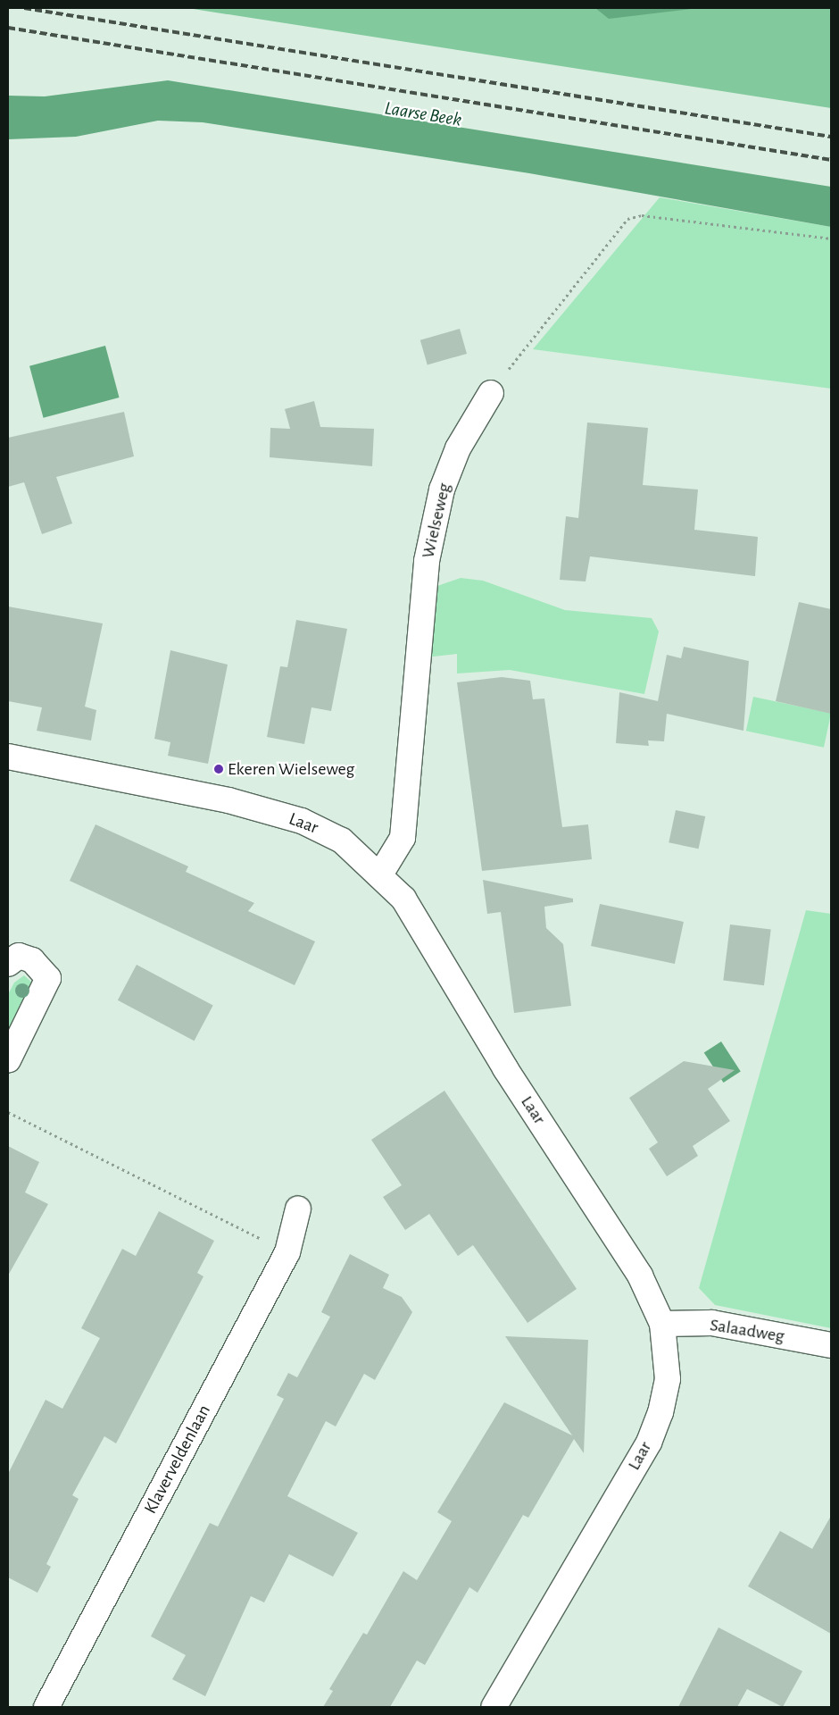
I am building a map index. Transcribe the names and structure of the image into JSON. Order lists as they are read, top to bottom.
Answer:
{
  "streets": {
    "street": [
      "Wielseweg",
      "Laar",
      "Salaadweg",
      "Klaverveldenlaan"
    ]
  },
  "crossings": [
    ["Wielseweg", "Laar"],
    ["Laar", "Salaadweg"]
  ],
  "water": ["Laarse Beek"],
  "places": ["Ekeren Wielseweg"]
}
